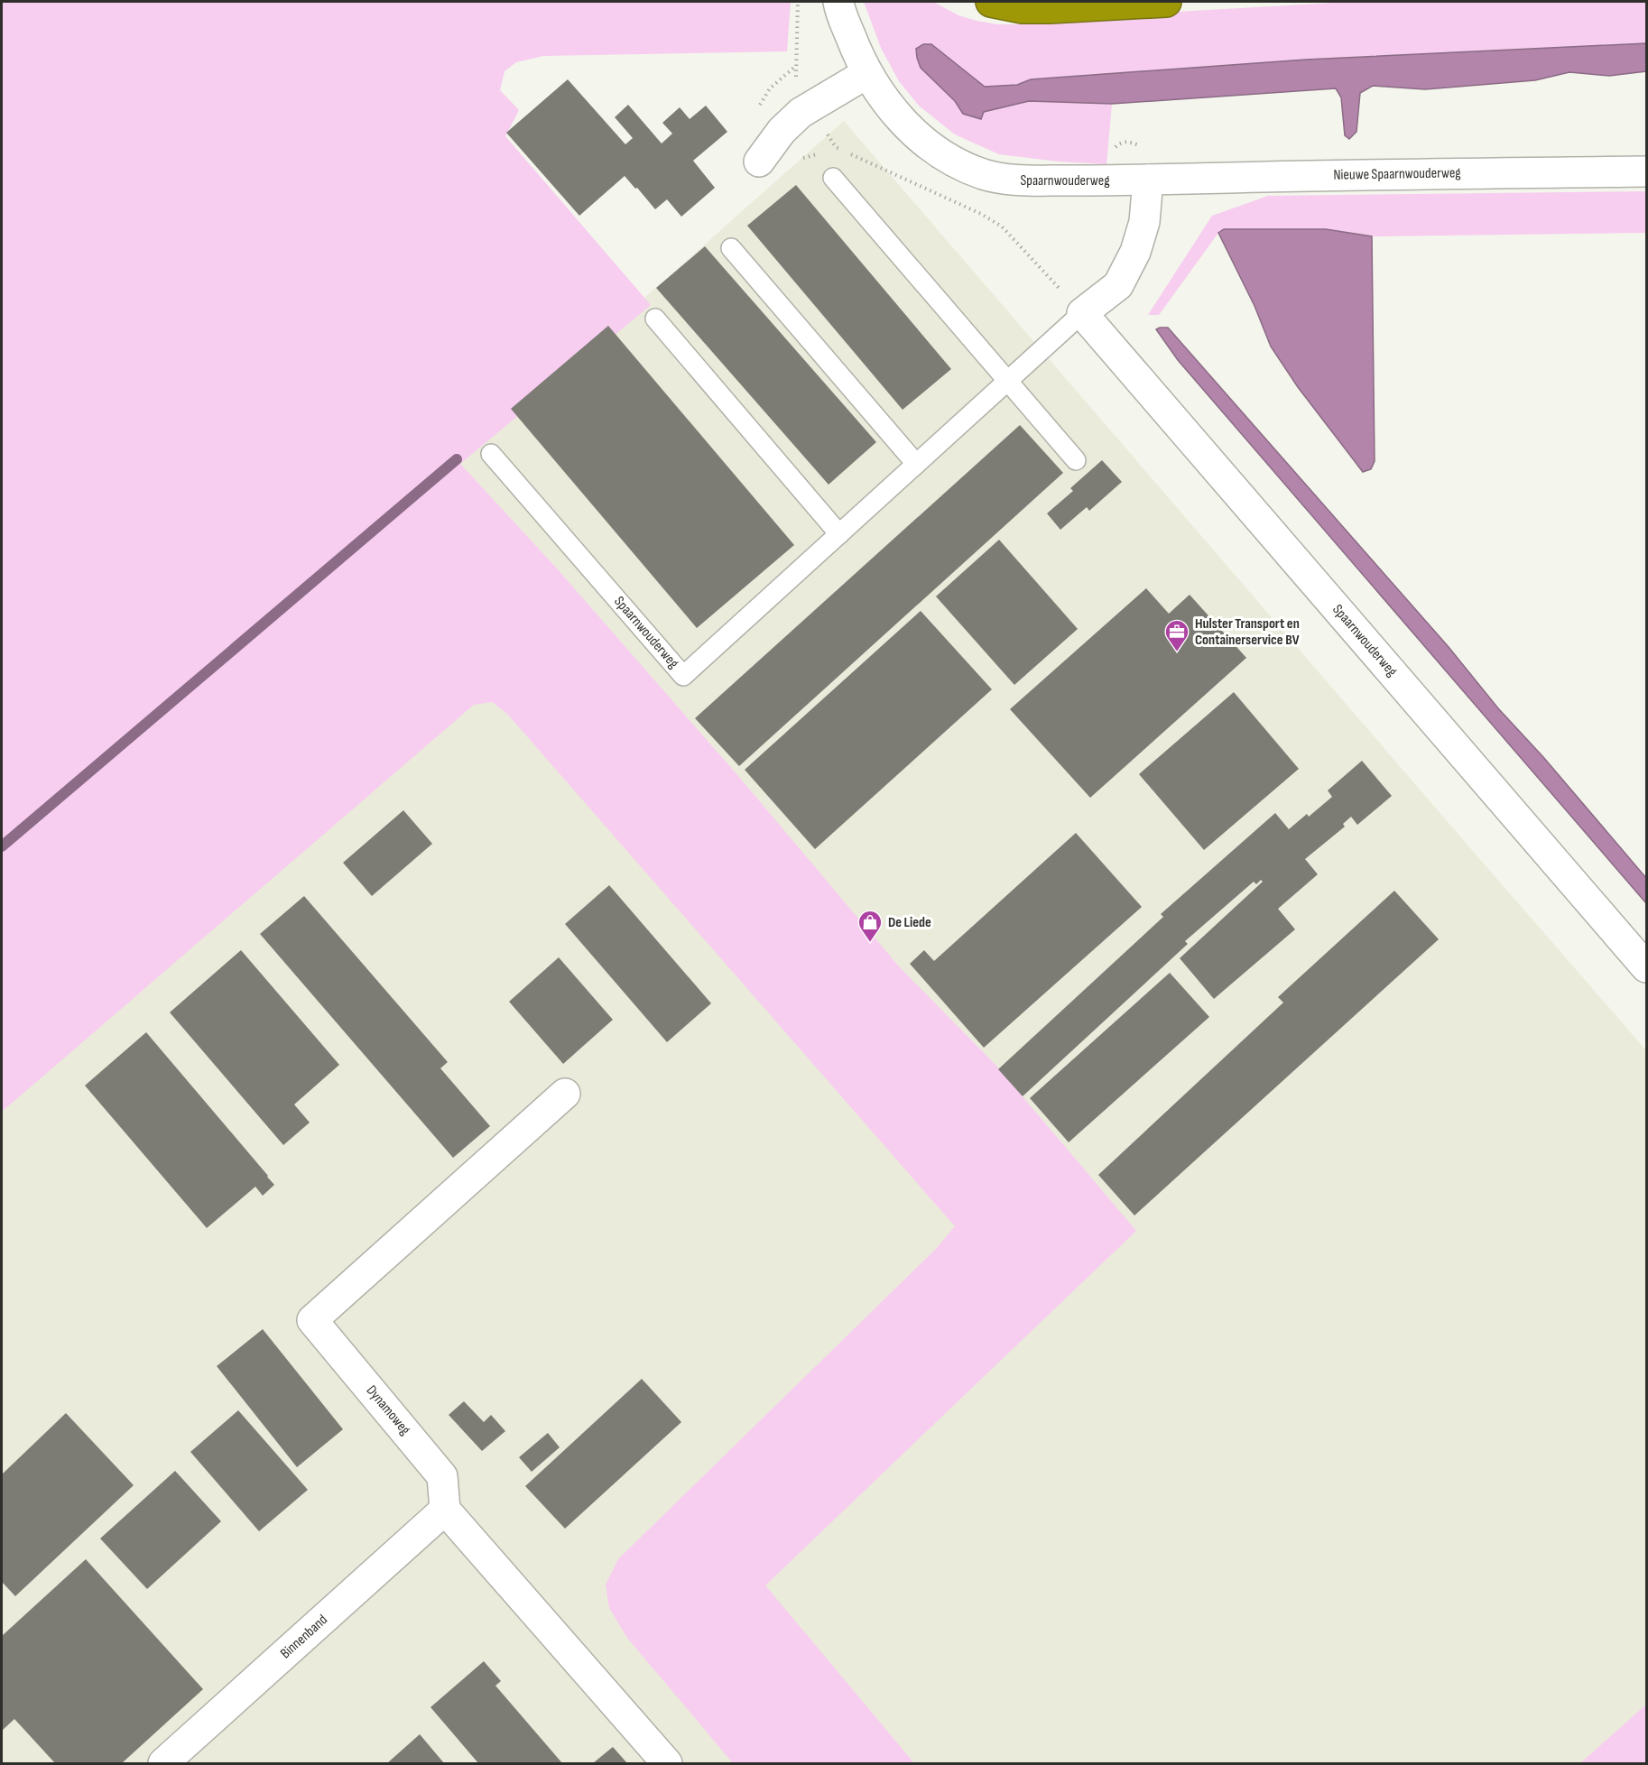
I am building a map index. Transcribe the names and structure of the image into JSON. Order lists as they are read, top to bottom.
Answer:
{
  "streets": {
    "street": [
      "Nieuwe Spaarnwouderweg",
      "Spaarnwouderweg",
      "Dynamoweg",
      "Binnenband"
    ]
  },
  "crossings": [
    ["Nieuwe Spaarnwouderweg", "Spaarnwouderweg"],
    ["Dynamoweg", "Binnenband"]
  ],
  "places": {
    "office": ["Hulster Transport en Containerservice BV"],
    "shop": ["De Liede"]
  }
}
